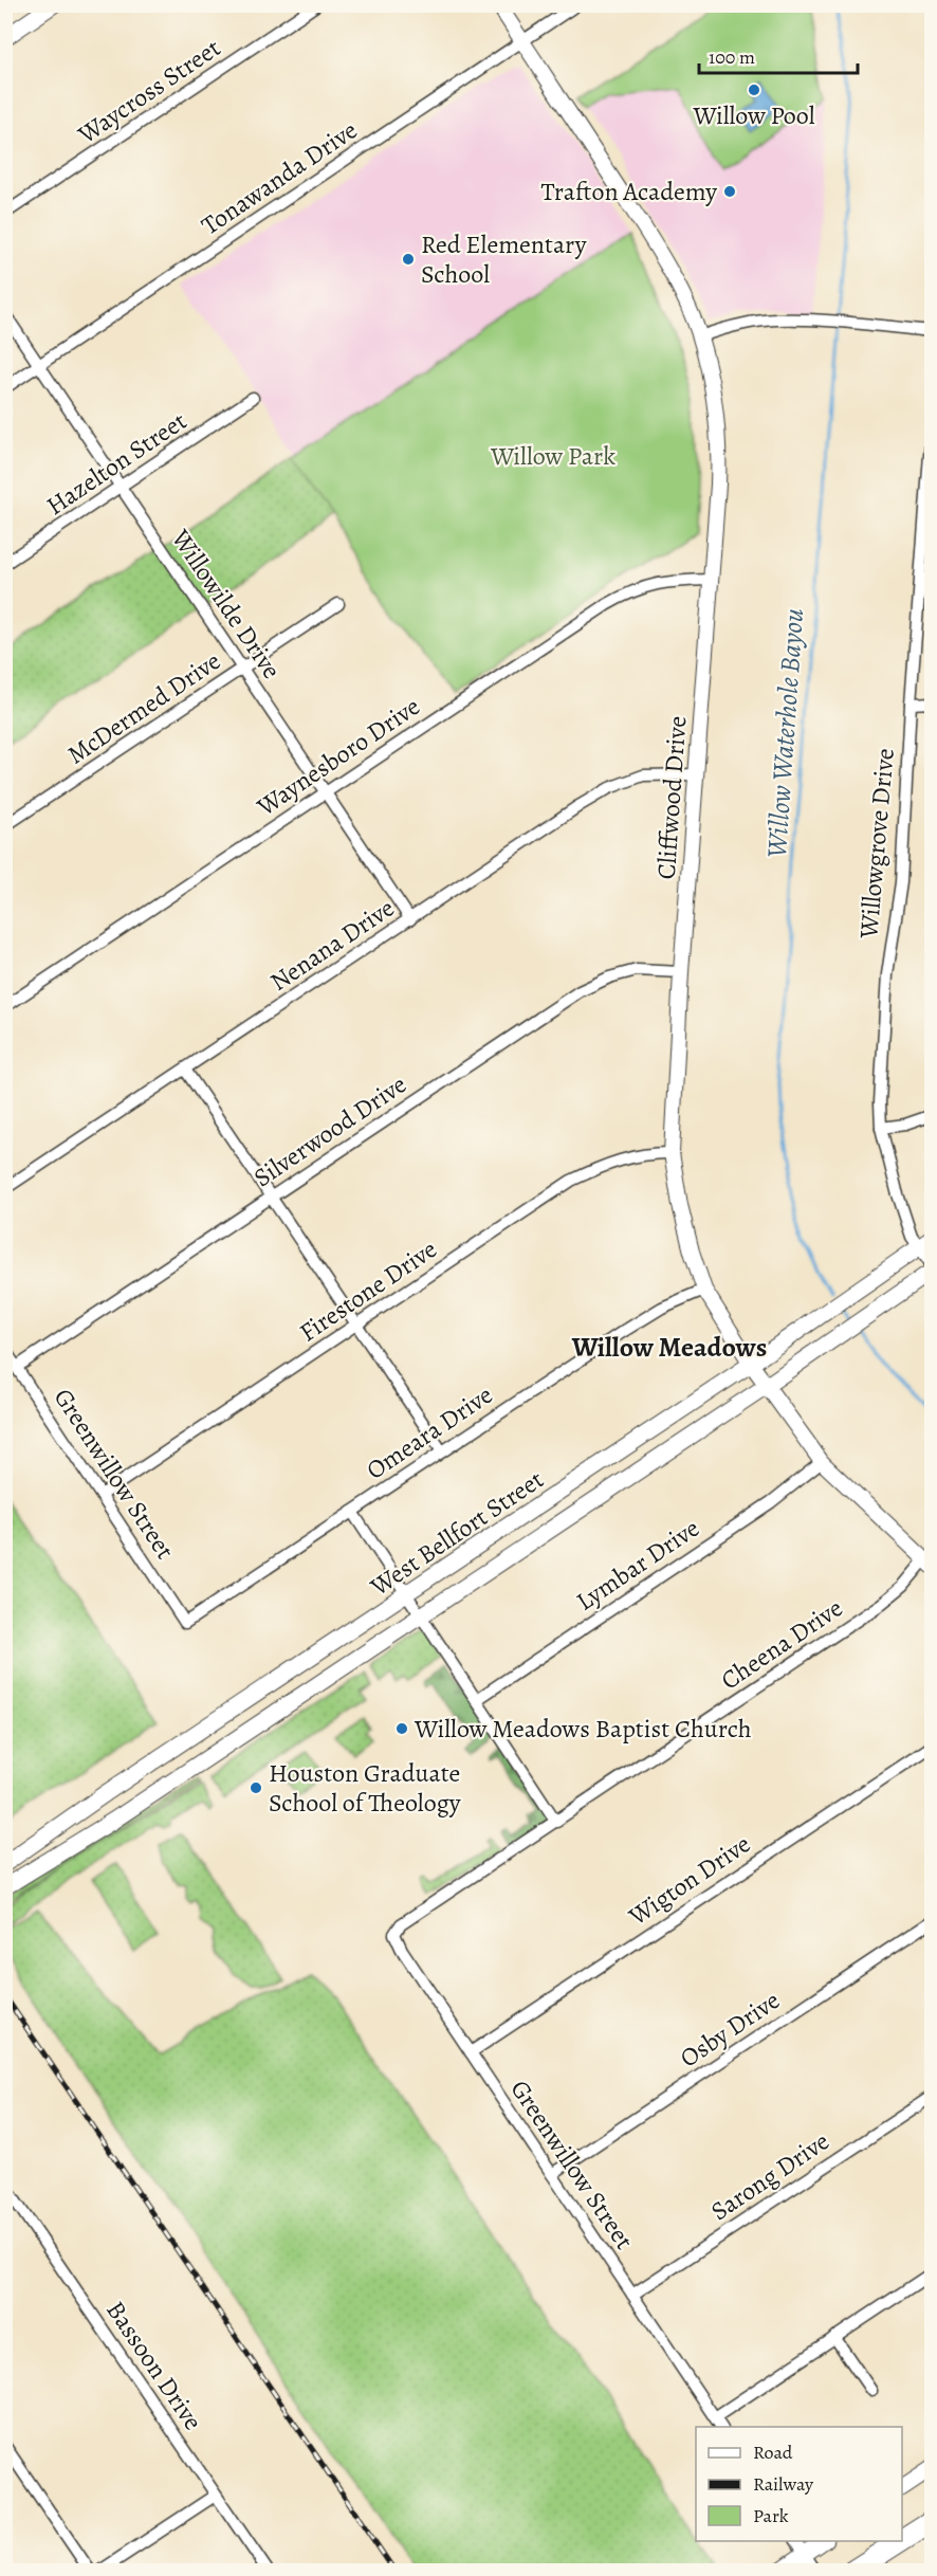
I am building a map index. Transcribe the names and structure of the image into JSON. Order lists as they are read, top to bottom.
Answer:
{
  "streets": {
    "main road": ["West Bellfort Street"],
    "street": [
      "Waycross Street",
      "Tonawanda Drive",
      "Hazelton Street",
      "Willowilde Drive",
      "McDermed Drive",
      "Waynesboro Drive",
      "Cliffwood Drive",
      "Willowgrove Drive",
      "Nenana Drive",
      "Silverwood Drive",
      "Firestone Drive",
      "Omeara Drive",
      "Greenwillow Street",
      "Lymbar Drive",
      "Cheena Drive",
      "Wigton Drive",
      "Osby Drive",
      "Sarong Drive",
      "Bassoon Drive"
    ]
  },
  "crossings": [
    ["Tonawanda Drive", "Willowilde Drive"],
    ["Tonawanda Drive", "Cliffwood Drive"],
    ["Hazelton Street", "Willowilde Drive"],
    ["Willowilde Drive", "McDermed Drive"],
    ["Willowilde Drive", "Waynesboro Drive"],
    ["Willowilde Drive", "Nenana Drive"],
    ["Waynesboro Drive", "Cliffwood Drive"],
    ["Cliffwood Drive", "Nenana Drive"],
    ["Cliffwood Drive", "Silverwood Drive"],
    ["Cliffwood Drive", "Firestone Drive"],
    ["Cliffwood Drive", "Omeara Drive"],
    ["Cliffwood Drive", "West Bellfort Street"],
    ["Cliffwood Drive", "Lymbar Drive"],
    ["Cliffwood Drive", "Cheena Drive"],
    ["Willowgrove Drive", "West Bellfort Street"],
    ["Silverwood Drive", "Greenwillow Street"],
    ["Firestone Drive", "Greenwillow Street"],
    ["Omeara Drive", "Greenwillow Street"],
    ["Greenwillow Street", "Cheena Drive"],
    ["Greenwillow Street", "Wigton Drive"],
    ["Greenwillow Street", "Osby Drive"],
    ["Greenwillow Street", "Sarong Drive"]
  ],
  "districts": ["Willow Meadows"],
  "water": ["Willow Waterhole Bayou"],
  "parks": ["Willow Park"],
  "places": [
    "Willow Pool",
    "Trafton Academy",
    "Red Elementary School",
    "Willow Meadows Baptist Church",
    "Houston Graduate School of Theology"
  ],
  "legend": ["Road", "Railway", "Park"],
  "scale_bar": "100 m"
}
